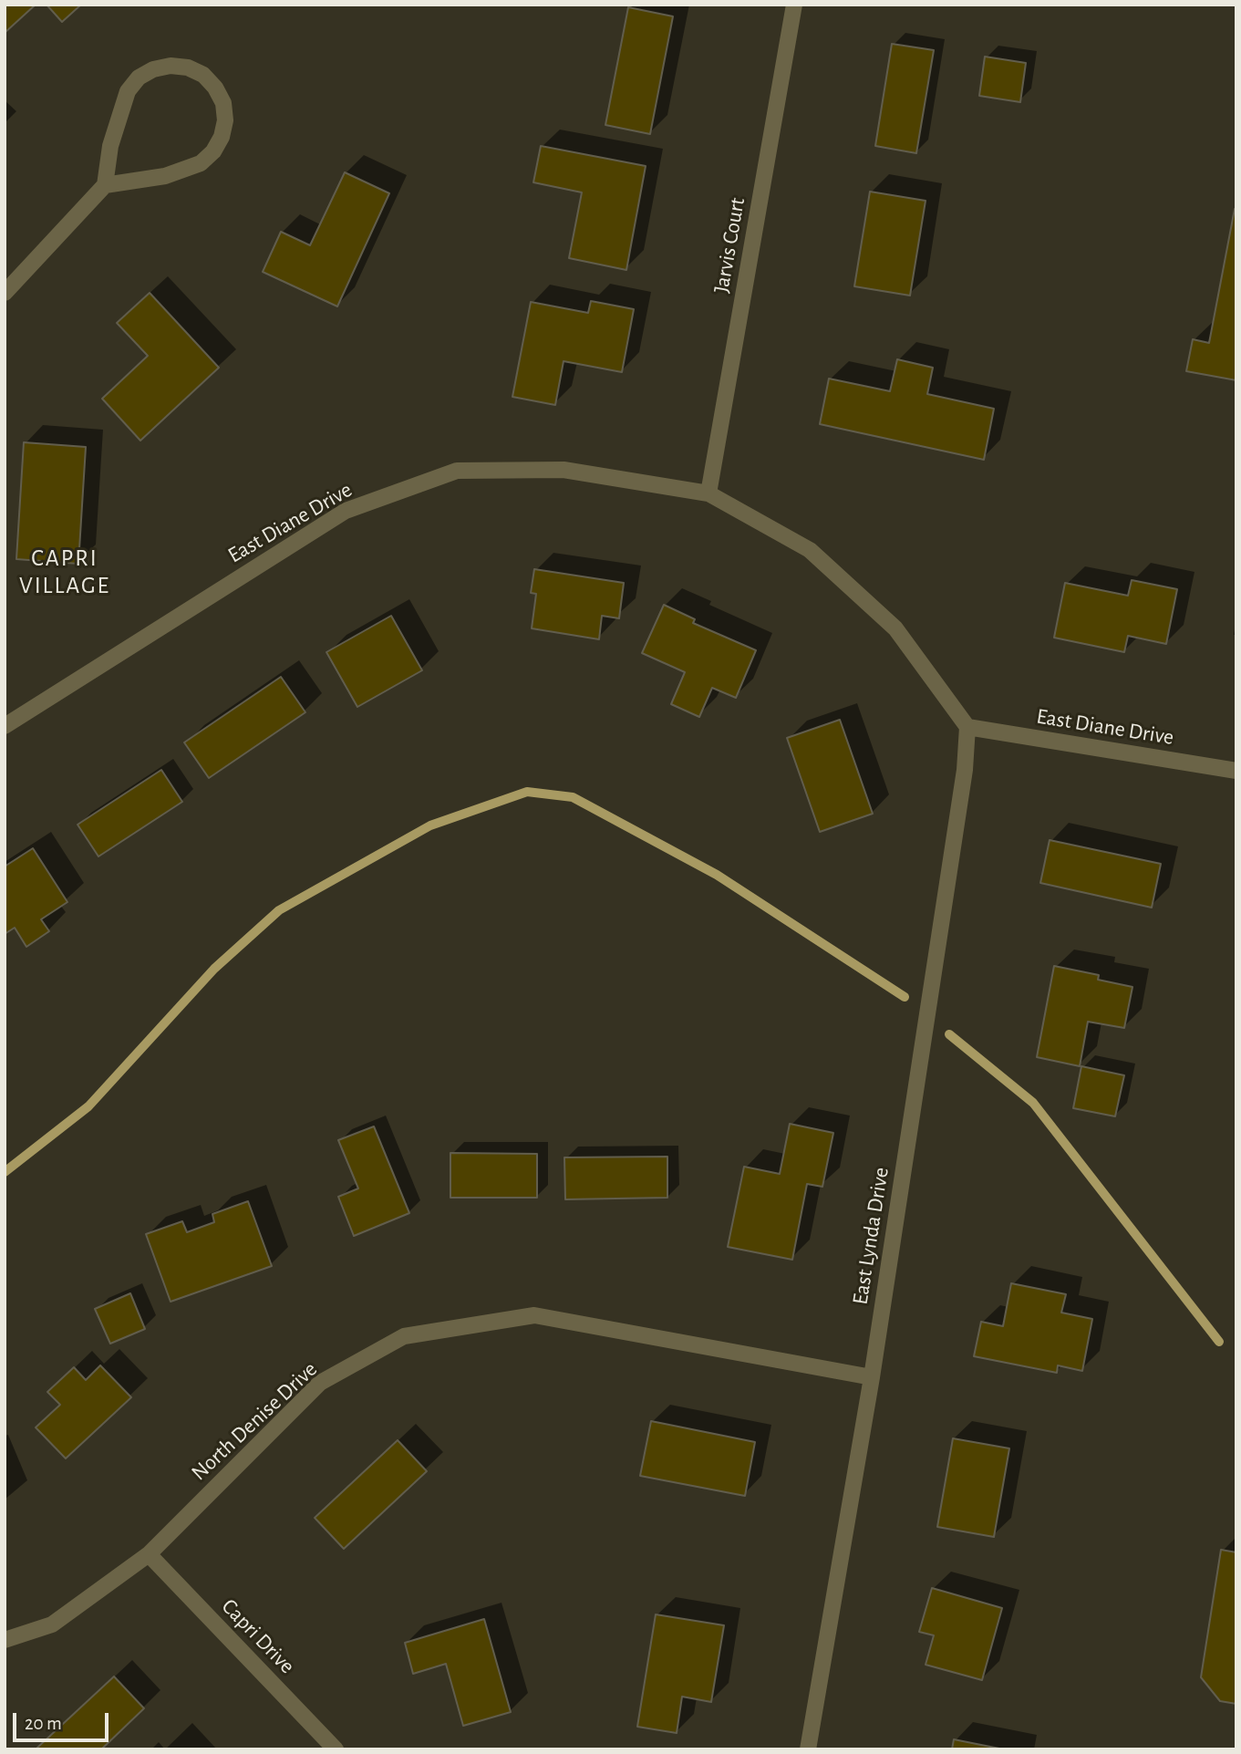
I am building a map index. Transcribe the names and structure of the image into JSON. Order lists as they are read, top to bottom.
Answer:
{
  "streets": {
    "street": [
      "Jarvis Court",
      "East Diane Drive",
      "East Lynda Drive",
      "North Denise Drive",
      "Capri Drive"
    ]
  },
  "crossings": [
    ["Jarvis Court", "East Diane Drive"],
    ["East Diane Drive", "East Lynda Drive"],
    ["East Lynda Drive", "North Denise Drive"],
    ["North Denise Drive", "Capri Drive"]
  ],
  "districts": ["CAPRI VILLAGE"],
  "scale_bar": "20 m"
}
